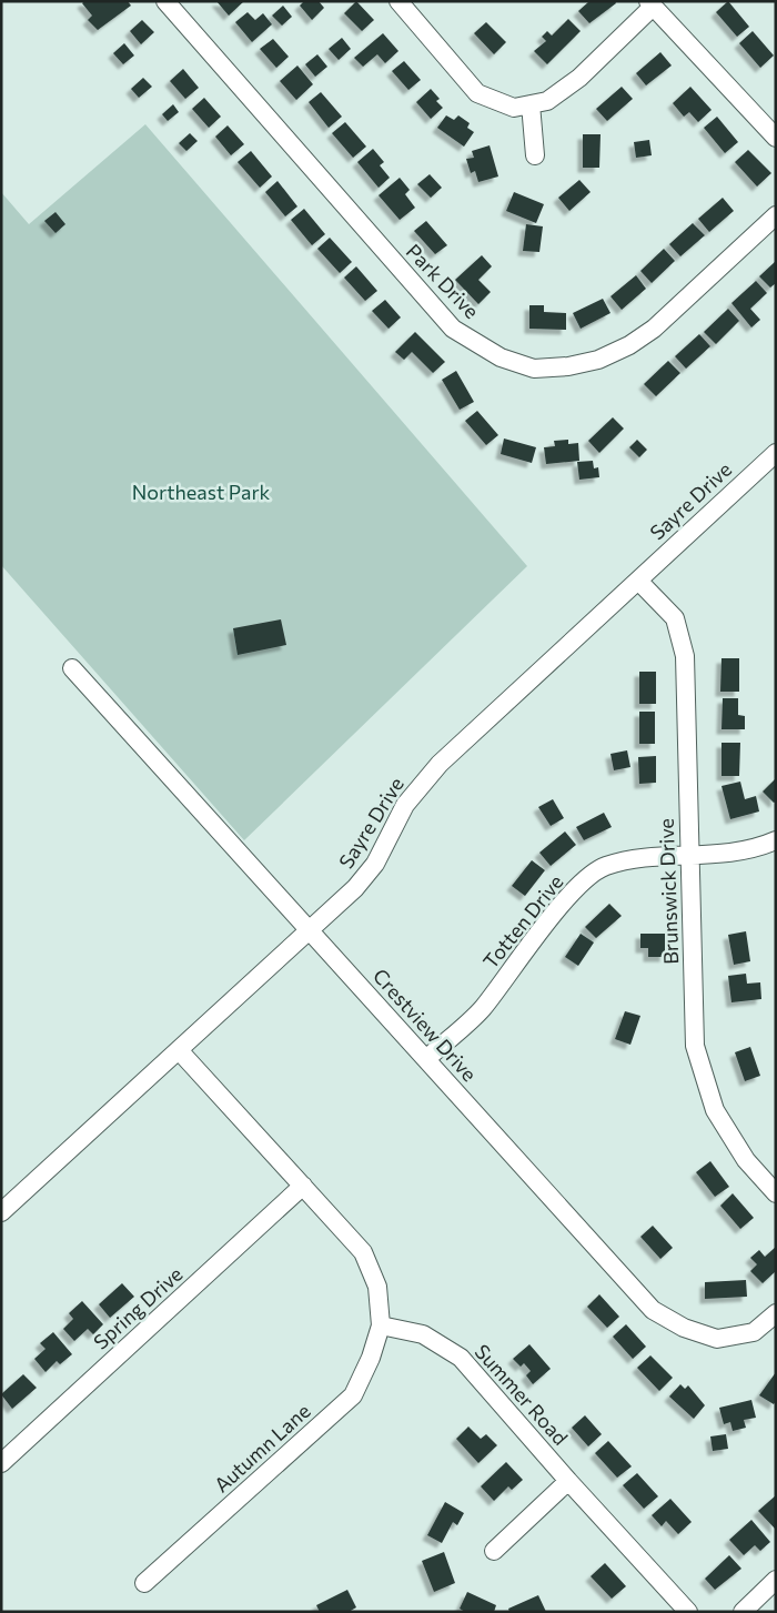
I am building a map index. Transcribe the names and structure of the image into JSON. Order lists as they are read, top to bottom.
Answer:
{
  "streets": {
    "street": [
      "Park Drive",
      "Sayre Drive",
      "Brunswick Drive",
      "Totten Drive",
      "Crestview Drive",
      "Spring Drive",
      "Summer Road",
      "Autumn Lane"
    ]
  },
  "crossings": [
    ["Sayre Drive", "Brunswick Drive"],
    ["Sayre Drive", "Crestview Drive"],
    ["Brunswick Drive", "Totten Drive"],
    ["Totten Drive", "Crestview Drive"],
    ["Summer Road", "Autumn Lane"]
  ],
  "parks": ["Northeast Park"]
}
